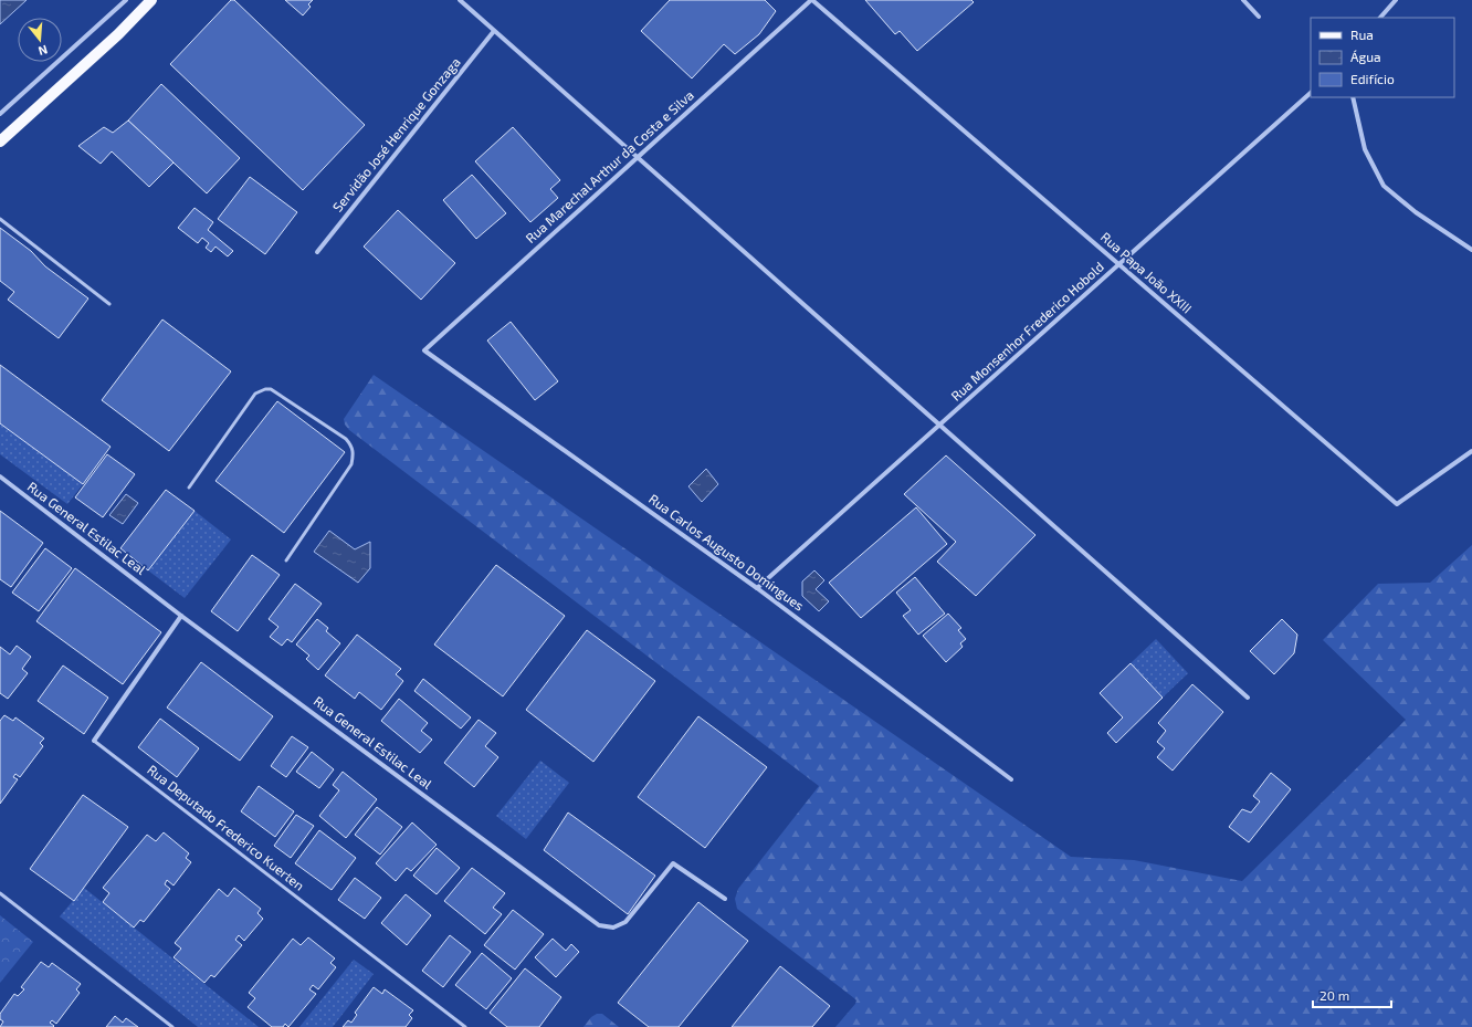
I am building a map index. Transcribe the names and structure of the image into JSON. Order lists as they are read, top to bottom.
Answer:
{
  "streets": {
    "street": [
      "Servidão José Henrique Gonzaga",
      "Rua Marechal Arthur da Costa e Silva",
      "Rua Papa João XXIII",
      "Rua Monsenhor Frederico Hobold",
      "Rua General Estilac Leal",
      "Rua Carlos Augusto Domingues",
      "Rua Deputado Frederico Kuerten"
    ]
  },
  "crossings": [
    ["Rua Marechal Arthur da Costa e Silva", "Rua Papa João XXIII"],
    ["Rua Marechal Arthur da Costa e Silva", "Rua Carlos Augusto Domingues"],
    ["Rua Papa João XXIII", "Rua Monsenhor Frederico Hobold"],
    ["Rua Monsenhor Frederico Hobold", "Rua Carlos Augusto Domingues"],
    ["Rua General Estilac Leal", "Rua Deputado Frederico Kuerten"]
  ],
  "legend": ["Rua", "Água", "Edifício"],
  "scale_bar": "20 m",
  "north": "bottom"
}
